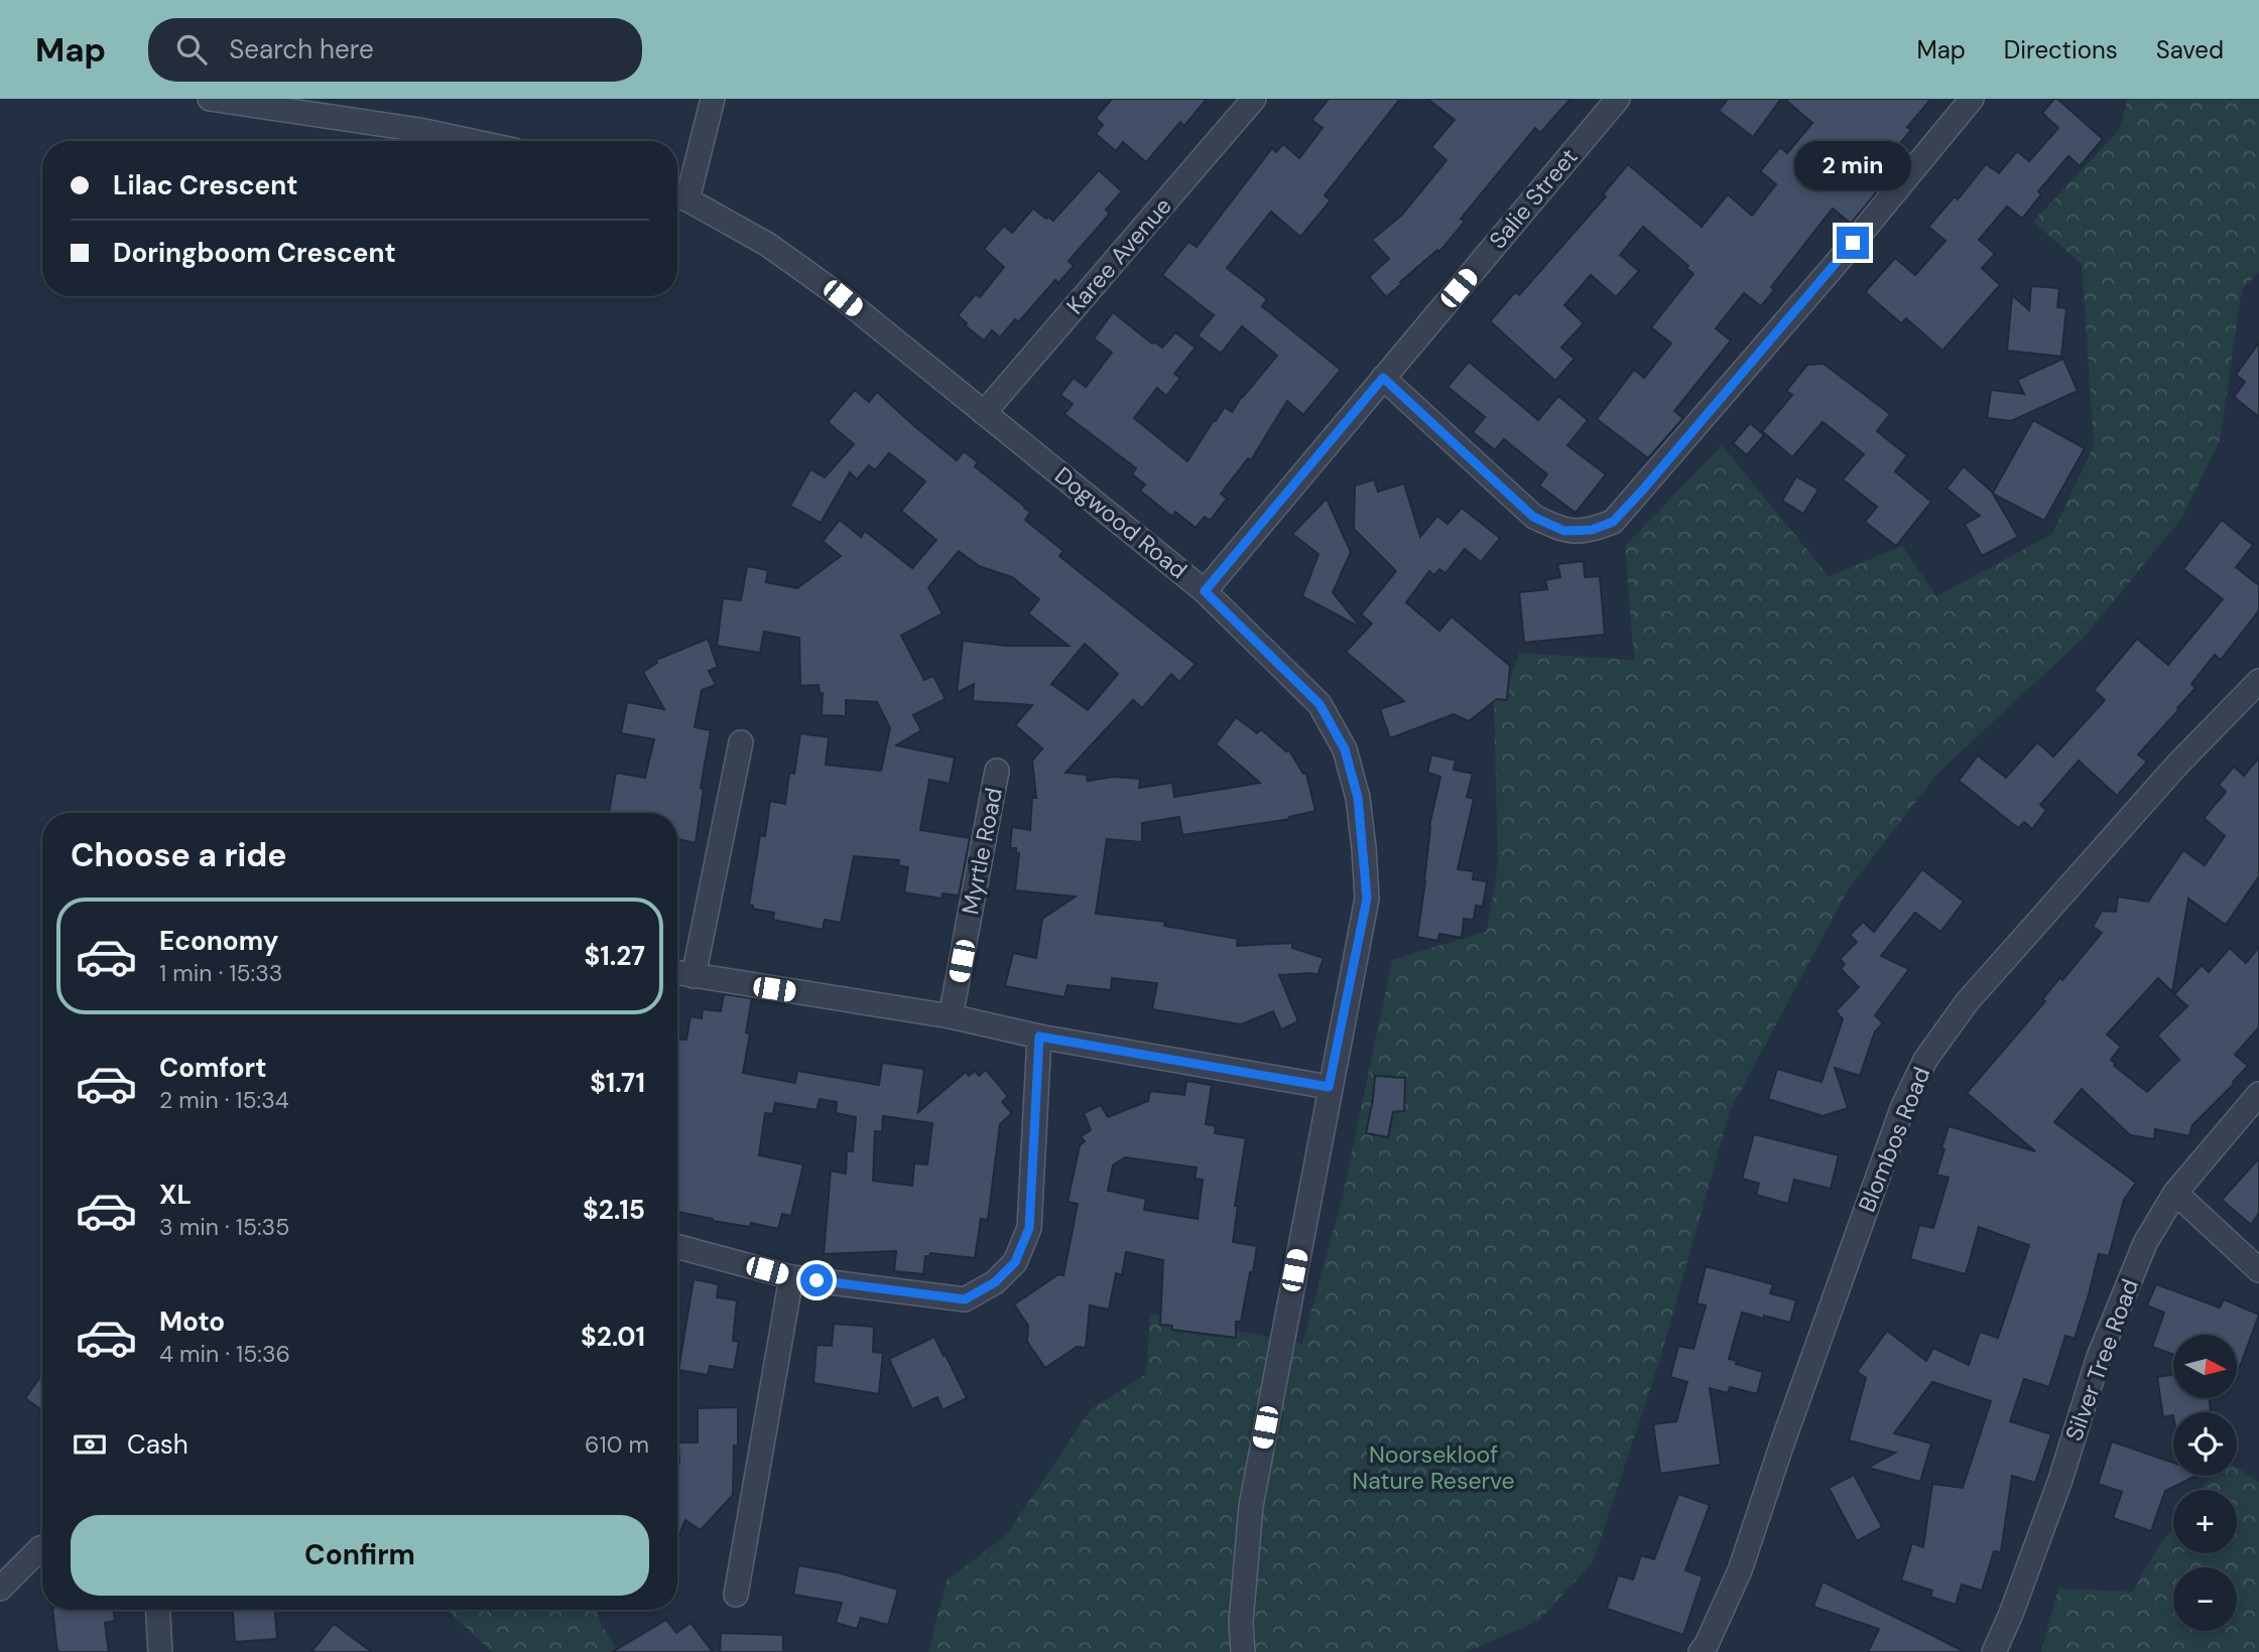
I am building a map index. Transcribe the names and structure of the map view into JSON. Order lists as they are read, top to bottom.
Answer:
{
  "streets": {
    "street": [
      "Salie Street",
      "Karee Avenue",
      "Dogwood Road",
      "Myrtle Road",
      "Blombos Road",
      "Silver Tree Road"
    ]
  },
  "crossings": [
    ["Salie Street", "Dogwood Road"],
    ["Karee Avenue", "Dogwood Road"]
  ],
  "parks": ["Noorsekloof Nature Reserve"],
  "north": "right",
  "page": {
    "header": "Map",
    "search": "Search here",
    "nav": ["Map", "Directions", "Saved"],
    "bubble": "2 min",
    "banner": ["Lilac Crescent", "Doringboom Crescent"],
    "heading": "Choose a ride",
    "list": [
      {
        "name": "Economy",
        "note": "1 min · 15:33",
        "value": "$1.27"
      },
      {
        "name": "Comfort",
        "note": "2 min · 15:34",
        "value": "$1.71"
      },
      {
        "name": "XL",
        "note": "3 min · 15:35",
        "value": "$2.15"
      },
      {
        "name": "Moto",
        "note": "4 min · 15:36",
        "value": "$2.01"
      }
    ],
    "map_buttons": ["+", "−"],
    "pay": ["Cash", "610 m"],
    "buttons": "Confirm"
  }
}
